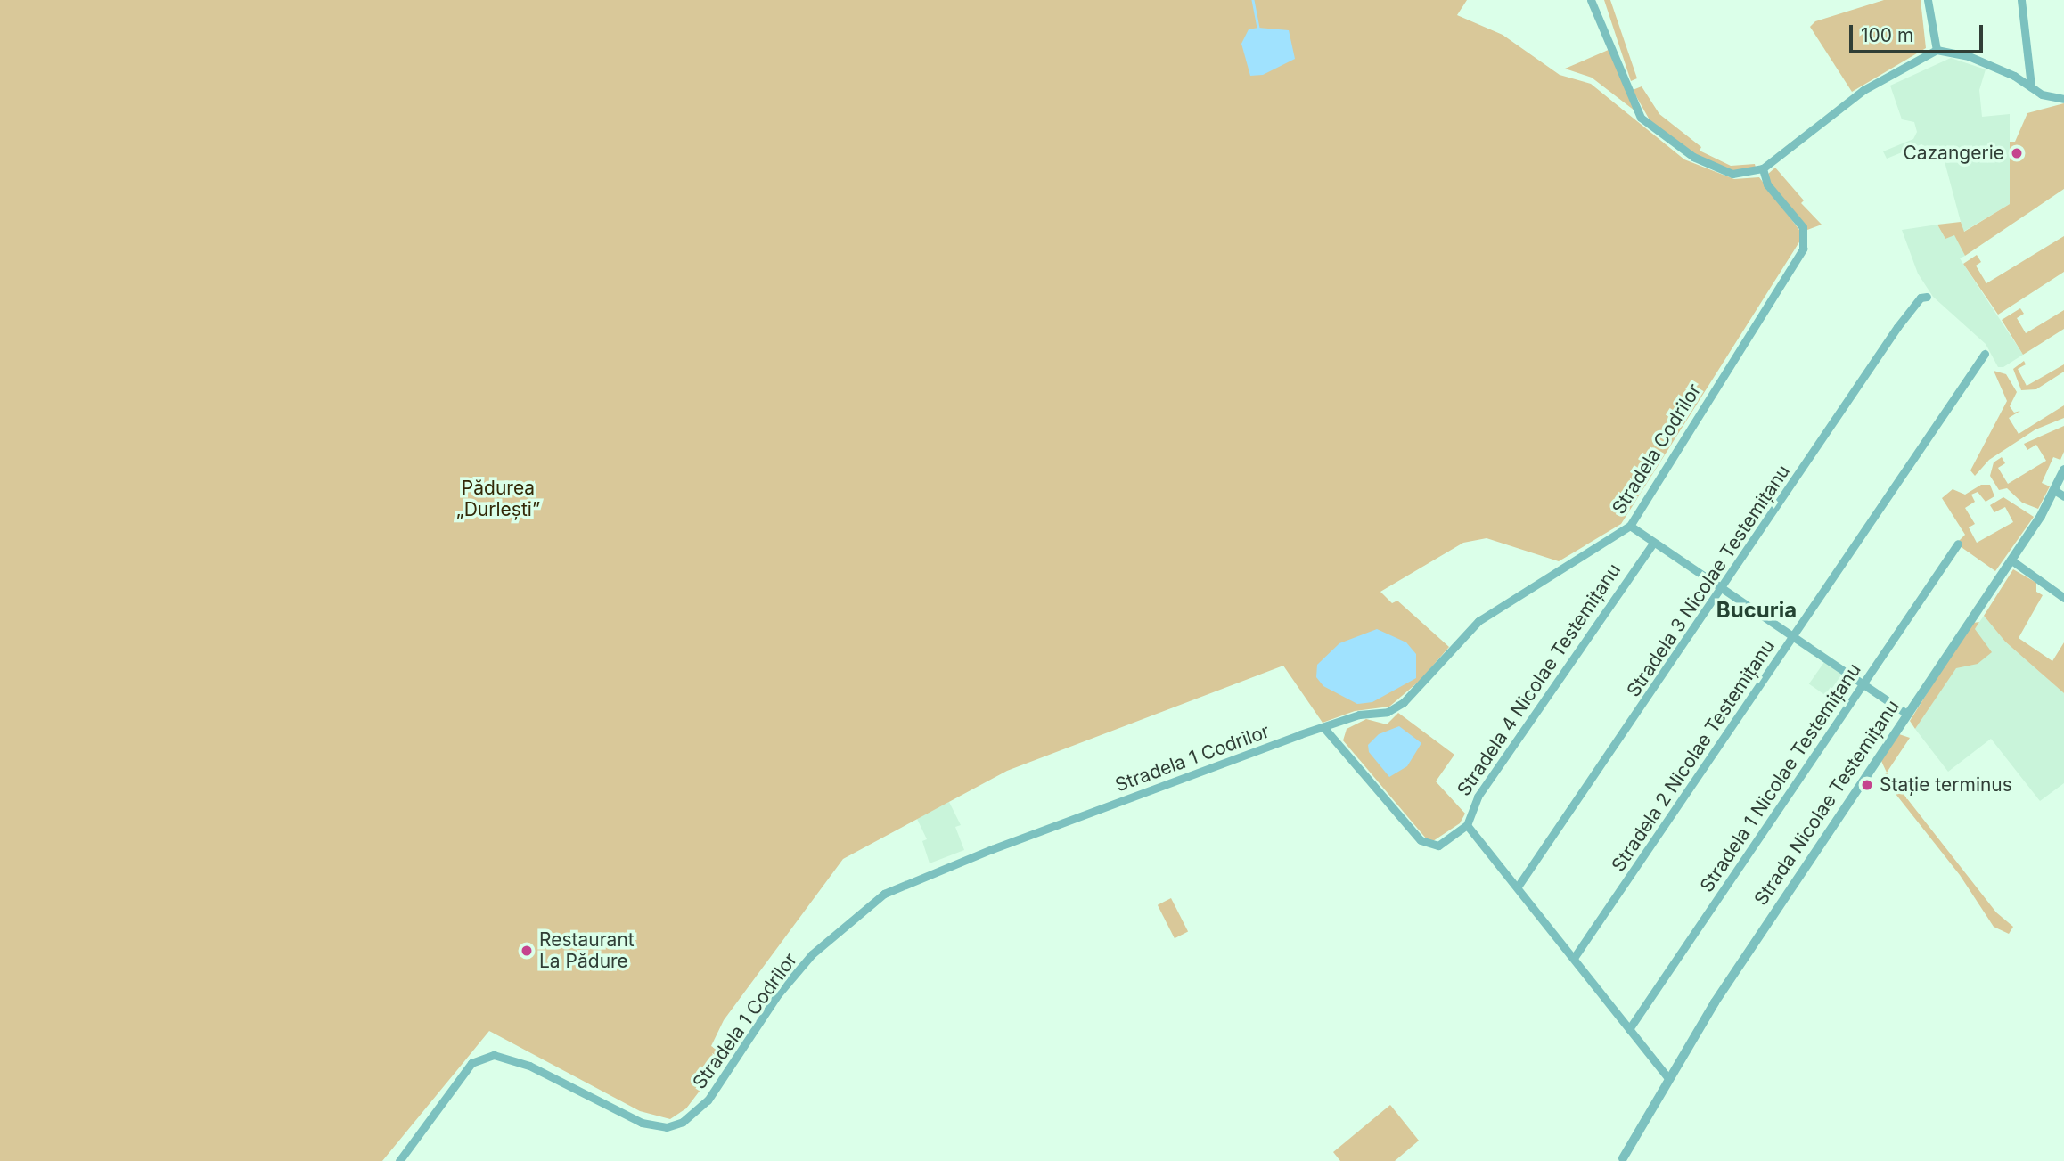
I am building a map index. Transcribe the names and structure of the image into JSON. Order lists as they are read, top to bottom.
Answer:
{
  "streets": {
    "street": [
      "Stradela Codrilor",
      "Stradela 3 Nicolae Testemițanu",
      "Stradela 4 Nicolae Testemițanu",
      "Stradela 2 Nicolae Testemițanu",
      "Stradela 1 Codrilor",
      "Stradela 1 Nicolae Testemițanu",
      "Strada Nicolae Testemițanu"
    ]
  },
  "crossings": [
    ["Stradela Codrilor", "Stradela 4 Nicolae Testemițanu"],
    ["Stradela Codrilor", "Stradela 1 Codrilor"],
    ["Stradela 4 Nicolae Testemițanu", "Stradela 1 Codrilor"]
  ],
  "districts": ["Bucuria"],
  "parks": ["Pădurea „Durlești”"],
  "places": ["Cazangerie", "Stație terminus", "Restaurant La Pădure"],
  "scale_bar": "100 m"
}
